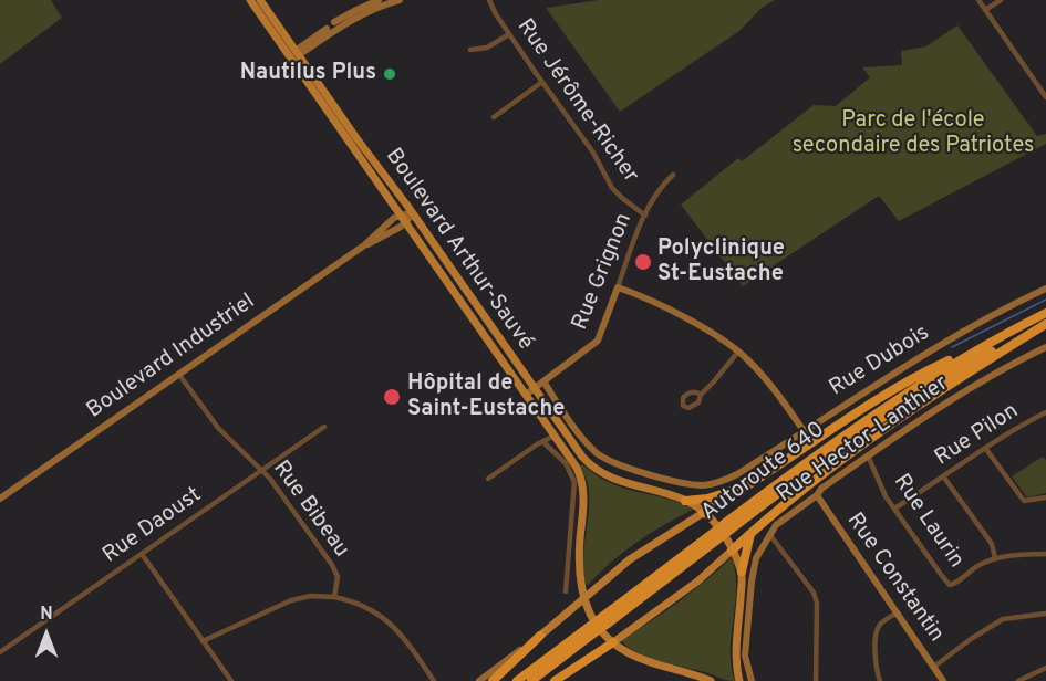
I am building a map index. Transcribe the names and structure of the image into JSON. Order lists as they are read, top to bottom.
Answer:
{
  "streets": {
    "highway": ["Autoroute 640"],
    "main road": ["Boulevard Arthur-Sauvé"],
    "street": [
      "Rue Jérôme-Richer",
      "Rue Grignon",
      "Boulevard Industriel",
      "Rue Dubois",
      "Rue Pilon",
      "Rue Hector-Lanthier",
      "Rue Bibeau",
      "Rue Laurin",
      "Rue Daoust",
      "Rue Constantin"
    ]
  },
  "crossings": [
    ["Rue Jérôme-Richer", "Rue Grignon"],
    ["Boulevard Arthur-Sauvé", "Rue Grignon"],
    ["Boulevard Arthur-Sauvé", "Boulevard Industriel"],
    ["Rue Grignon", "Rue Dubois"],
    ["Boulevard Industriel", "Rue Bibeau"],
    ["Rue Pilon", "Rue Laurin"],
    ["Rue Hector-Lanthier", "Rue Laurin"],
    ["Rue Hector-Lanthier", "Rue Constantin"],
    ["Rue Bibeau", "Rue Daoust"]
  ],
  "parks": ["Parc de l'école secondaire des Patriotes"],
  "places": ["Nautilus Plus", "Polyclinique St-Eustache", "Hôpital de Saint-Eustache"],
  "north": "top"
}
